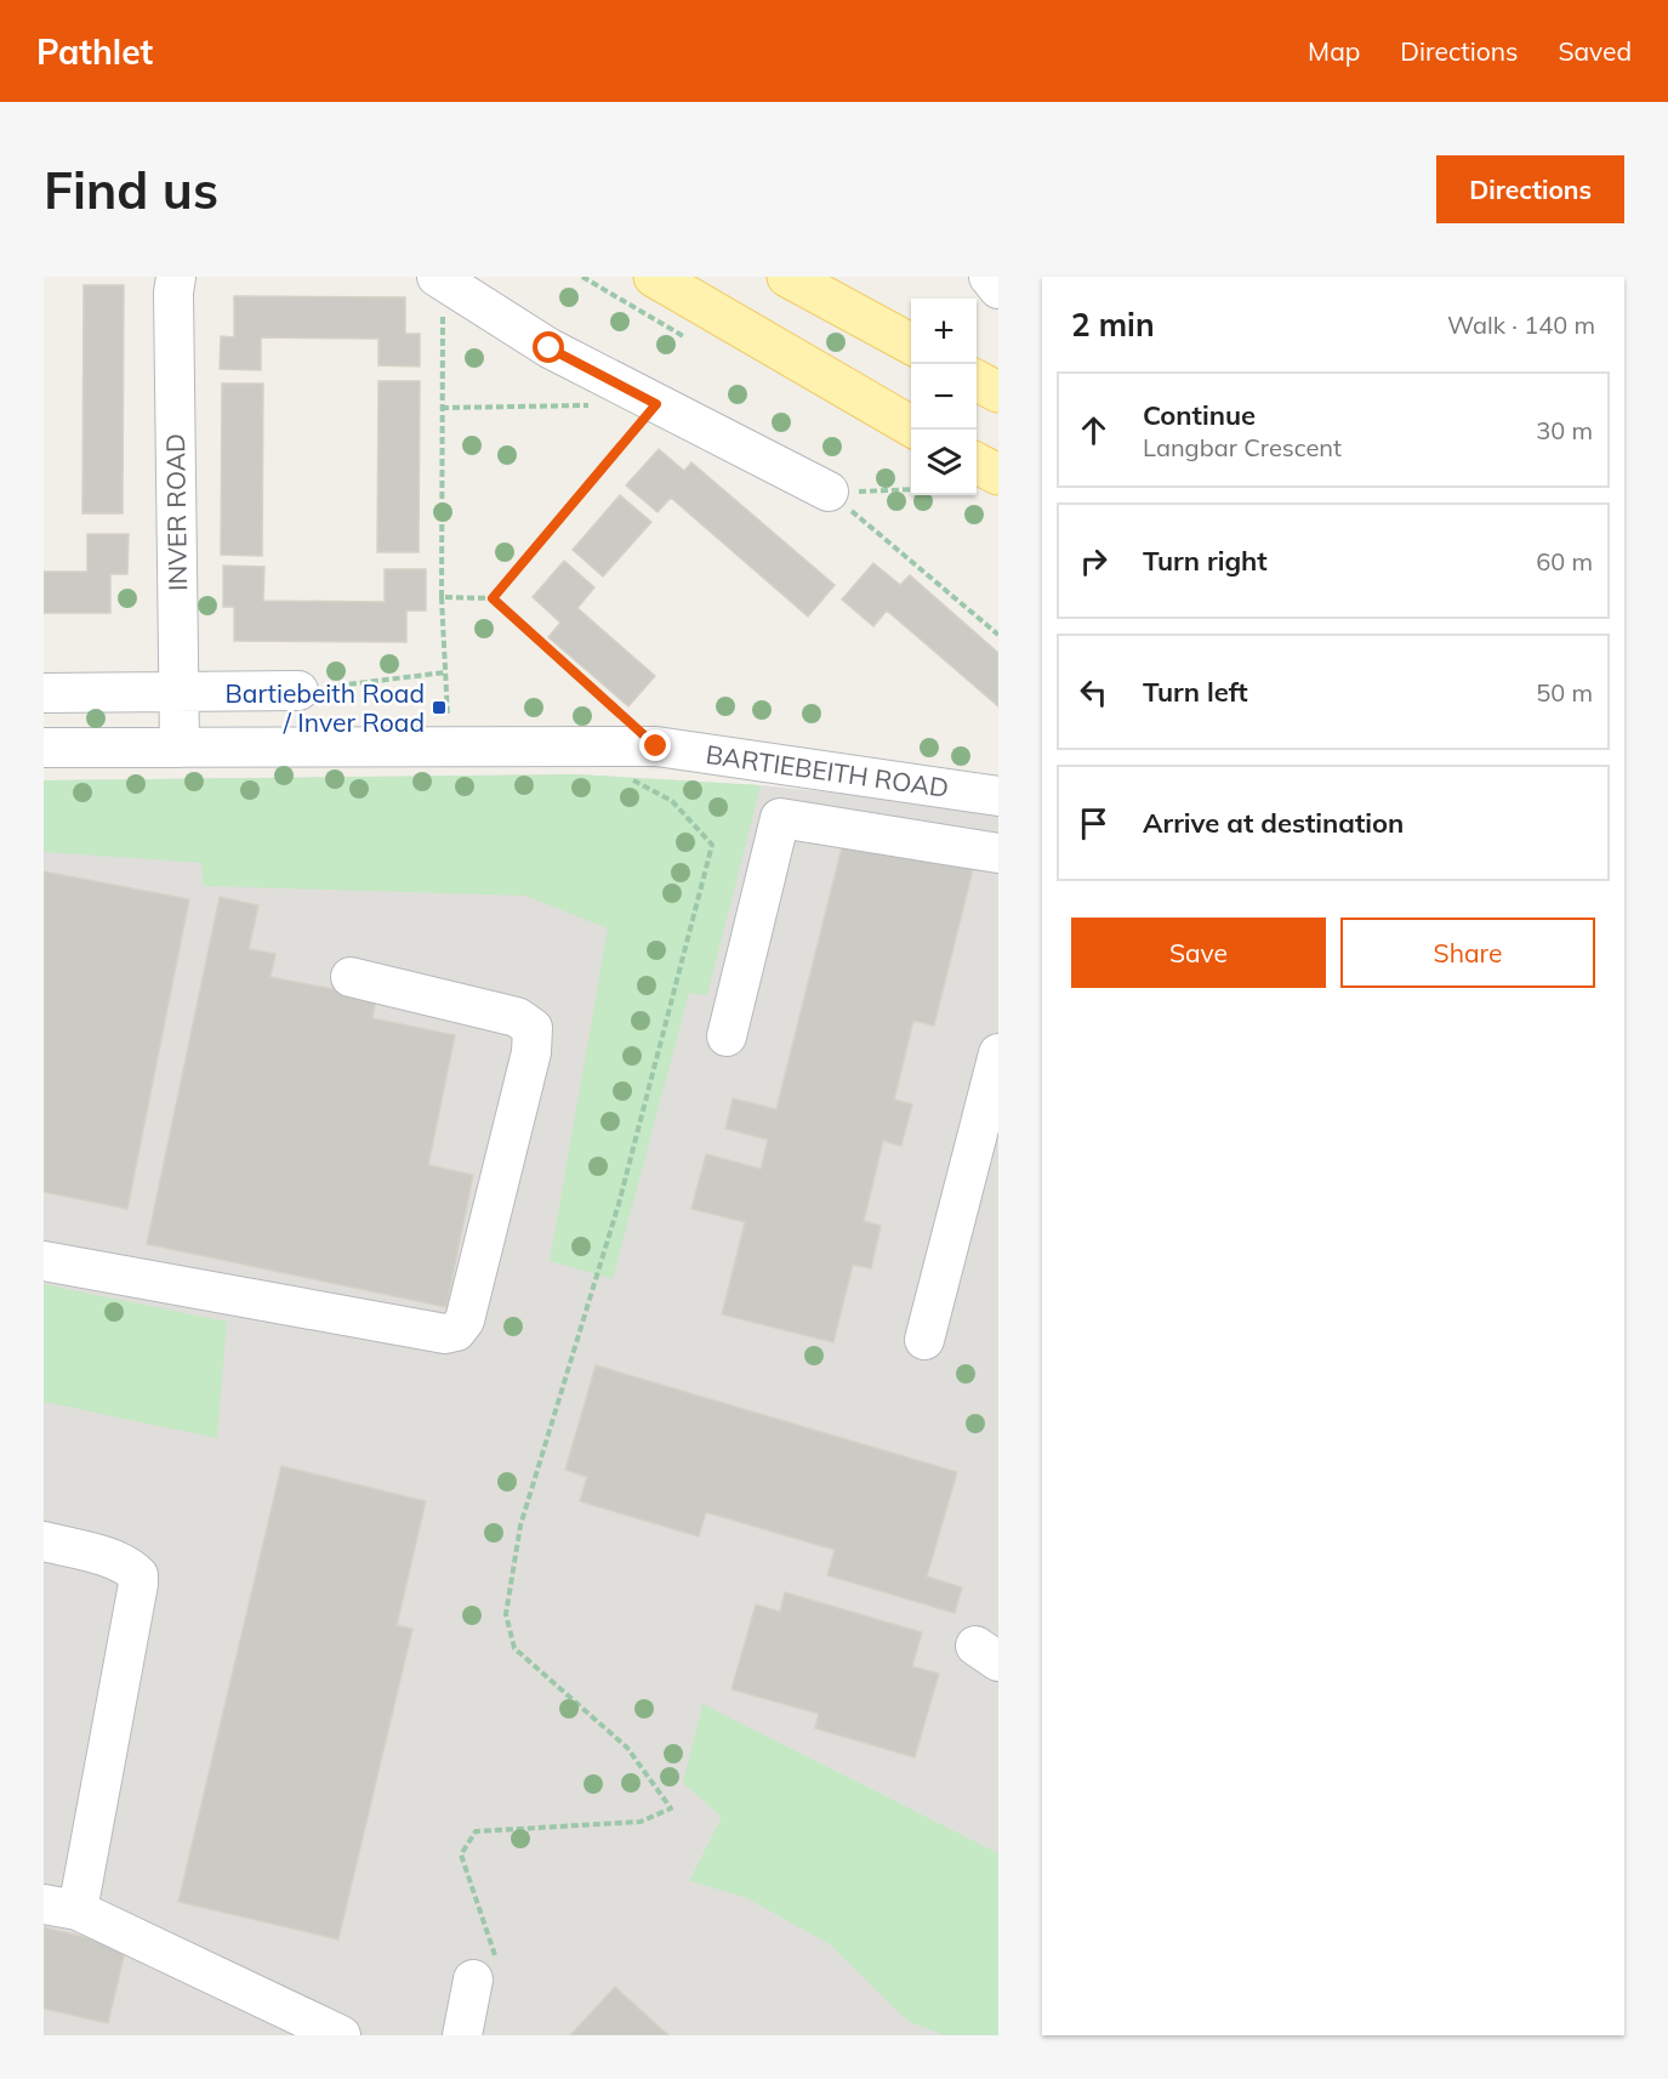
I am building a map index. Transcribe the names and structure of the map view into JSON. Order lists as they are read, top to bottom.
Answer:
{
  "streets": {
    "street": ["INVER ROAD", "BARTIEBEITH ROAD"]
  },
  "crossings": [
    ["INVER ROAD", "BARTIEBEITH ROAD"]
  ],
  "places": {
    "transit": ["Bartiebeith Road / Inver Road"]
  },
  "page": {
    "header": "Pathlet",
    "nav": ["Map", "Directions", "Saved"],
    "buttons": [
      "Directions",
      ["Save", "Share"]
    ],
    "title": "Find us",
    "heading": ["2 min", "Walk · 140 m"],
    "map_buttons": ["+", "−"],
    "list": [
      ["Continue", "Langbar Crescent", "30 m"],
      ["Turn right", "60 m"],
      ["Turn left", "50 m"],
      "Arrive at destination"
    ]
  }
}
